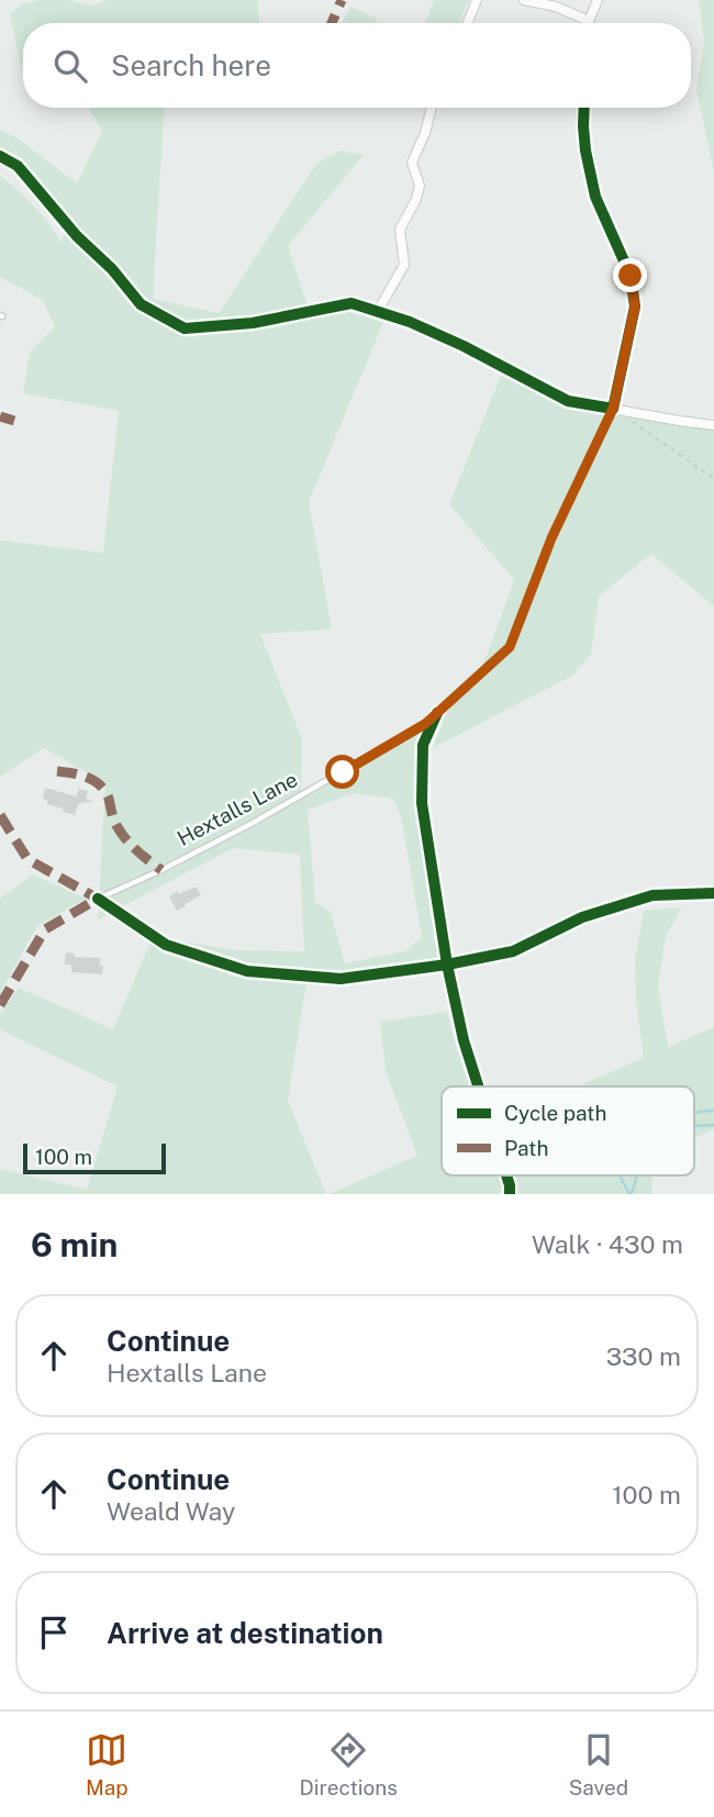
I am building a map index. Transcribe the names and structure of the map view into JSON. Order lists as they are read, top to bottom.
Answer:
{
  "streets": {
    "lane": ["Hextalls Lane"]
  },
  "legend": ["Cycle path", "Path"],
  "scale_bar": "100 m",
  "page": {
    "search": "Search here",
    "scale": "100 m",
    "heading": ["6 min", "Walk · 430 m"],
    "list": [
      ["Continue", "Hextalls Lane", "330 m"],
      ["Continue", "Weald Way", "100 m"],
      "Arrive at destination"
    ],
    "nav": ["Map", "Directions", "Saved"]
  }
}
